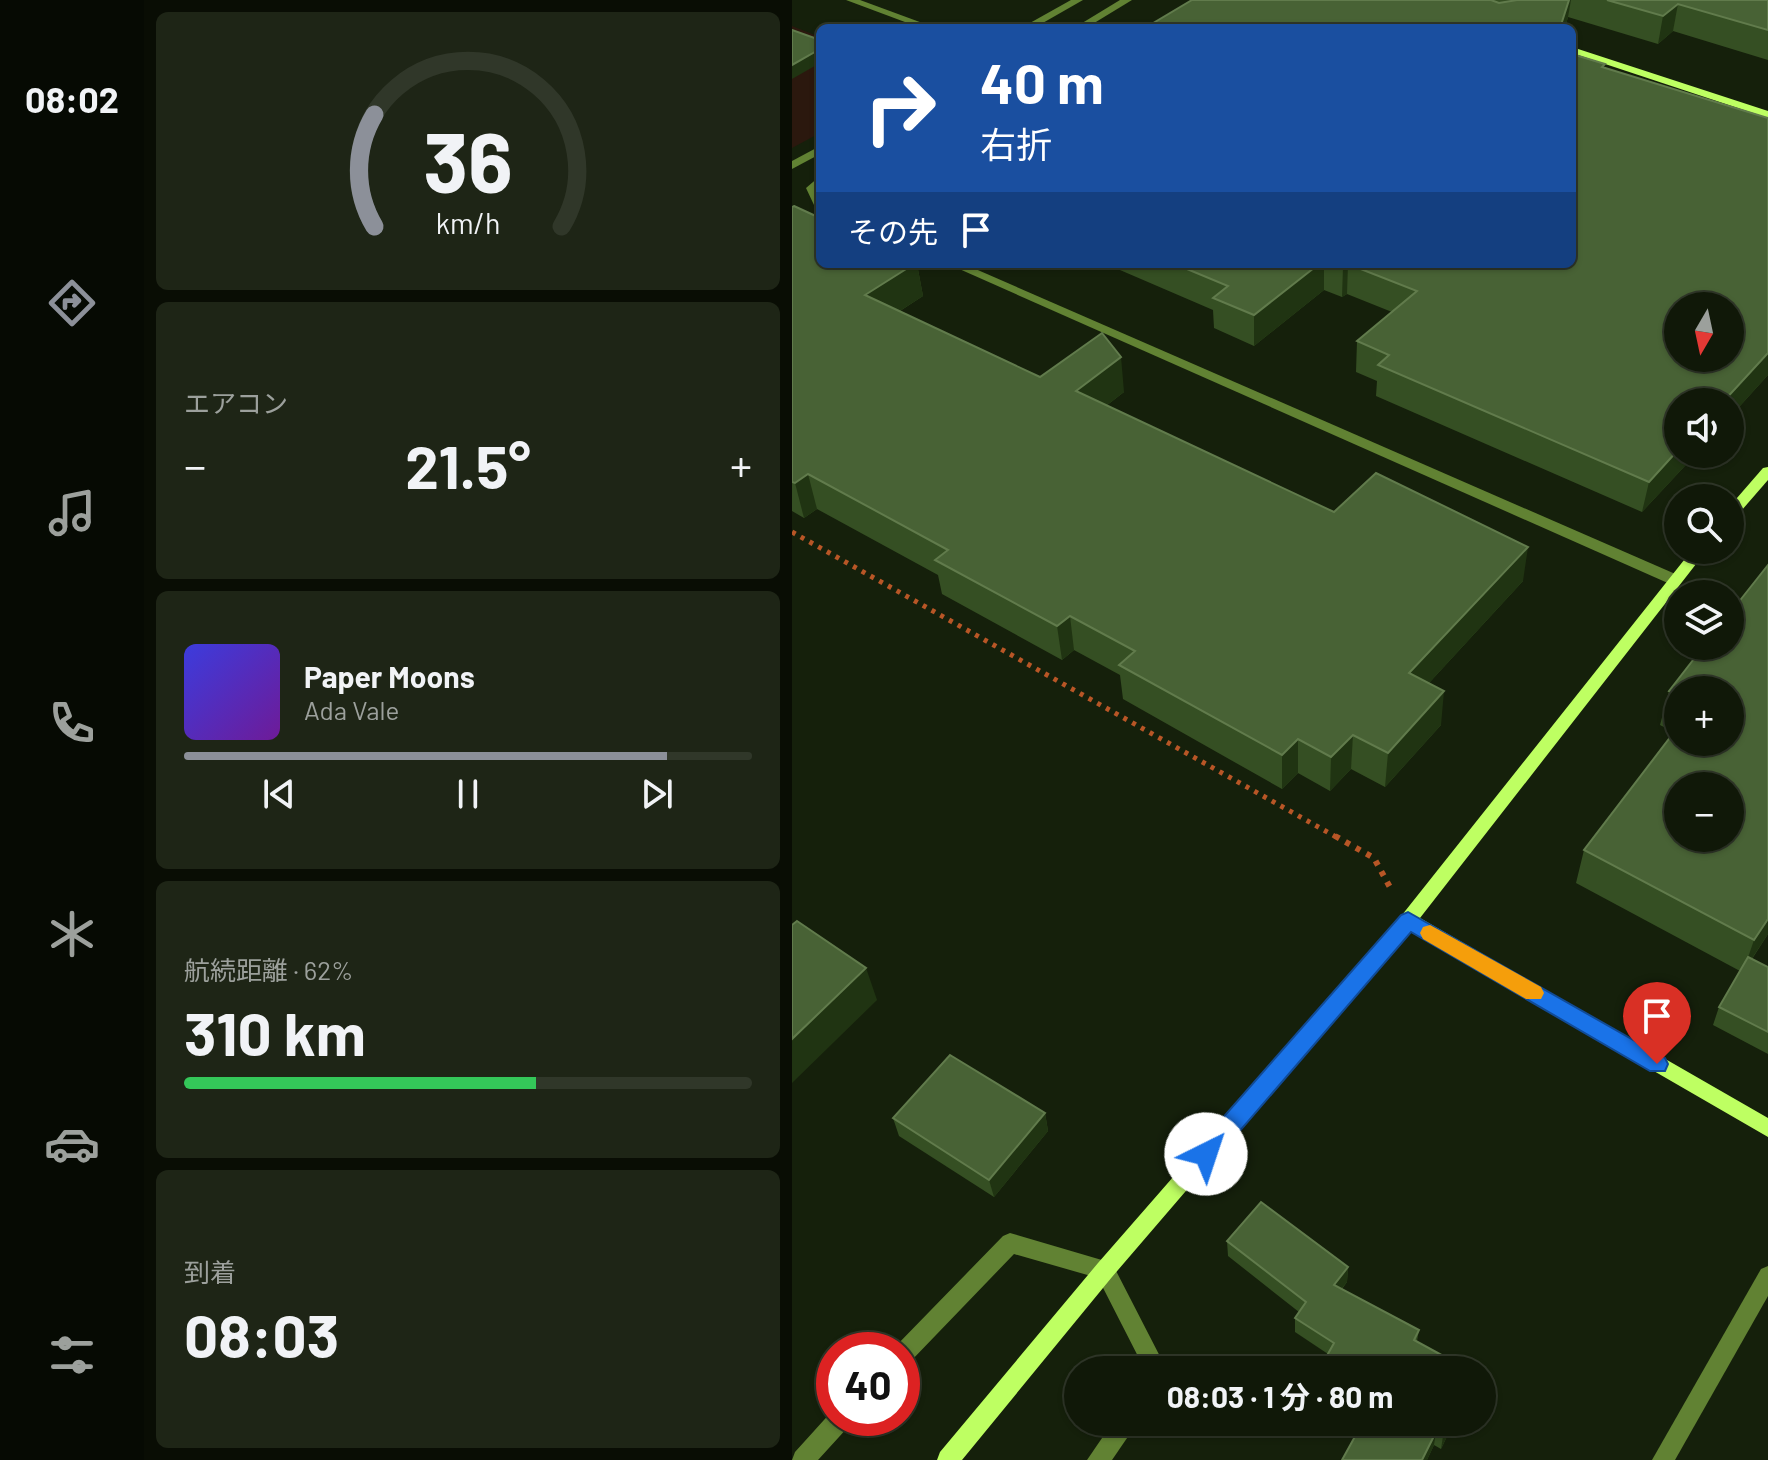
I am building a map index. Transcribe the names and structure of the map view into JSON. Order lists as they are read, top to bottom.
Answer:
{
  "north": "bottom",
  "page": {
    "tabs": "08:02",
    "turn": ["40 m", "右折"],
    "then": "その先",
    "map_buttons": ["+", "−"],
    "tile": [
      "エアコン",
      ["航続距離 · 62%", "310 km"],
      ["到着", "08:03"]
    ],
    "heat": ["−", "21.5°", "+"],
    "song": ["Paper Moons", "Ada Vale"],
    "limit": "40",
    "trip": "08:03 · 1 分 · 80 m",
    "gauge": ["36", "km/h"]
  }
}
